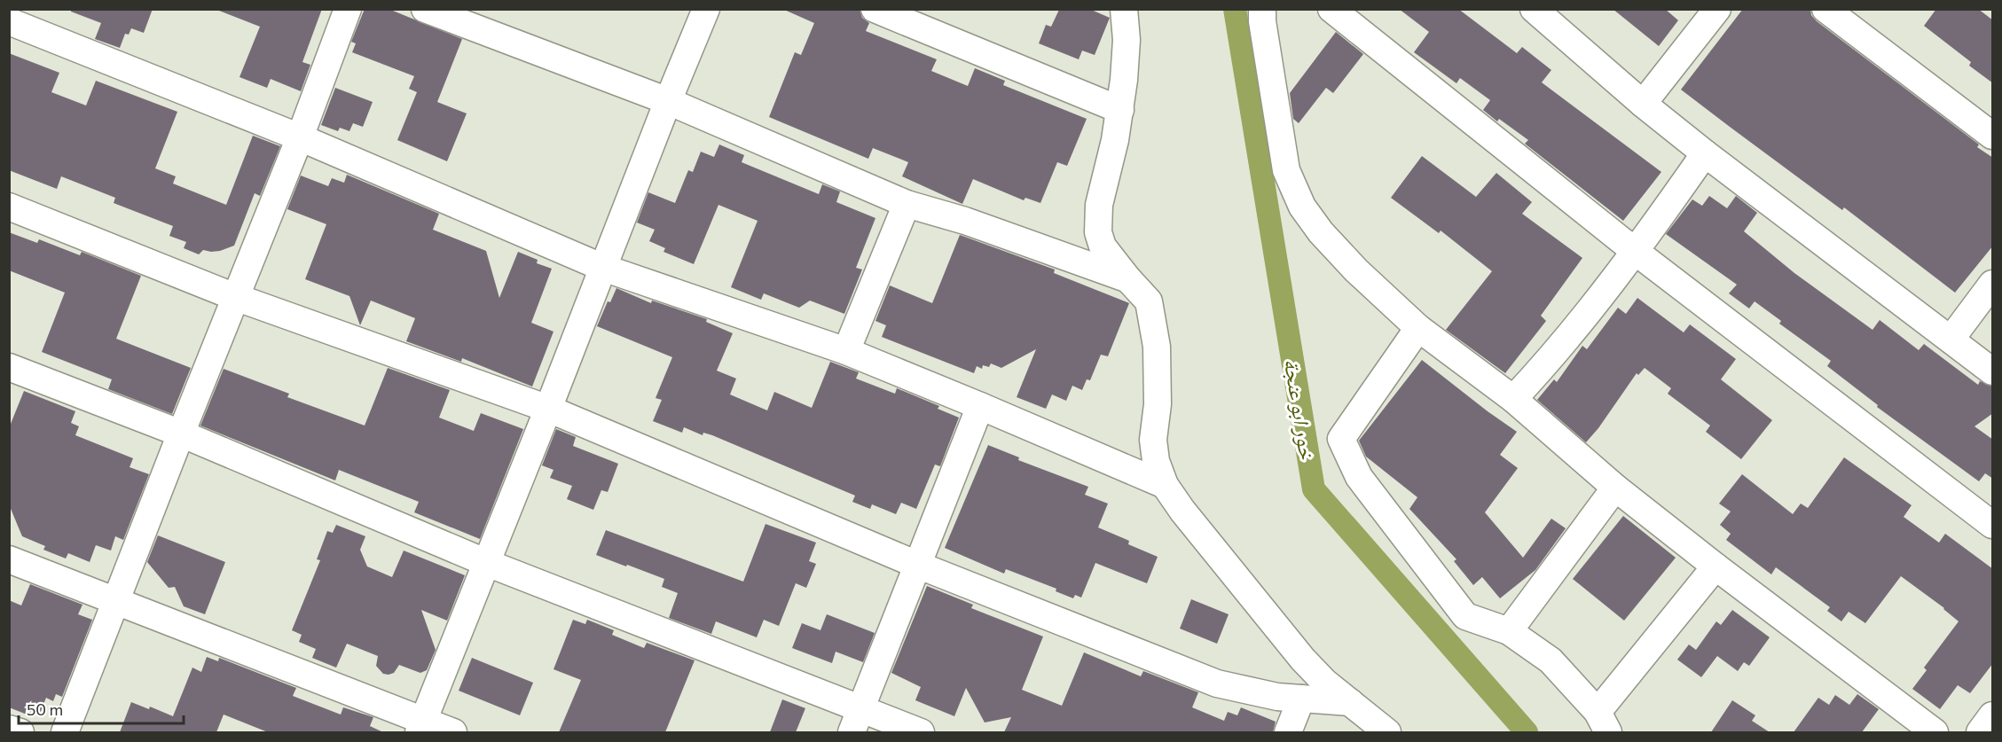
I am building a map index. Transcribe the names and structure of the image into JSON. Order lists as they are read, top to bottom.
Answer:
{
  "water": ["خور ابو عنجة"],
  "scale_bar": "50 m"
}
